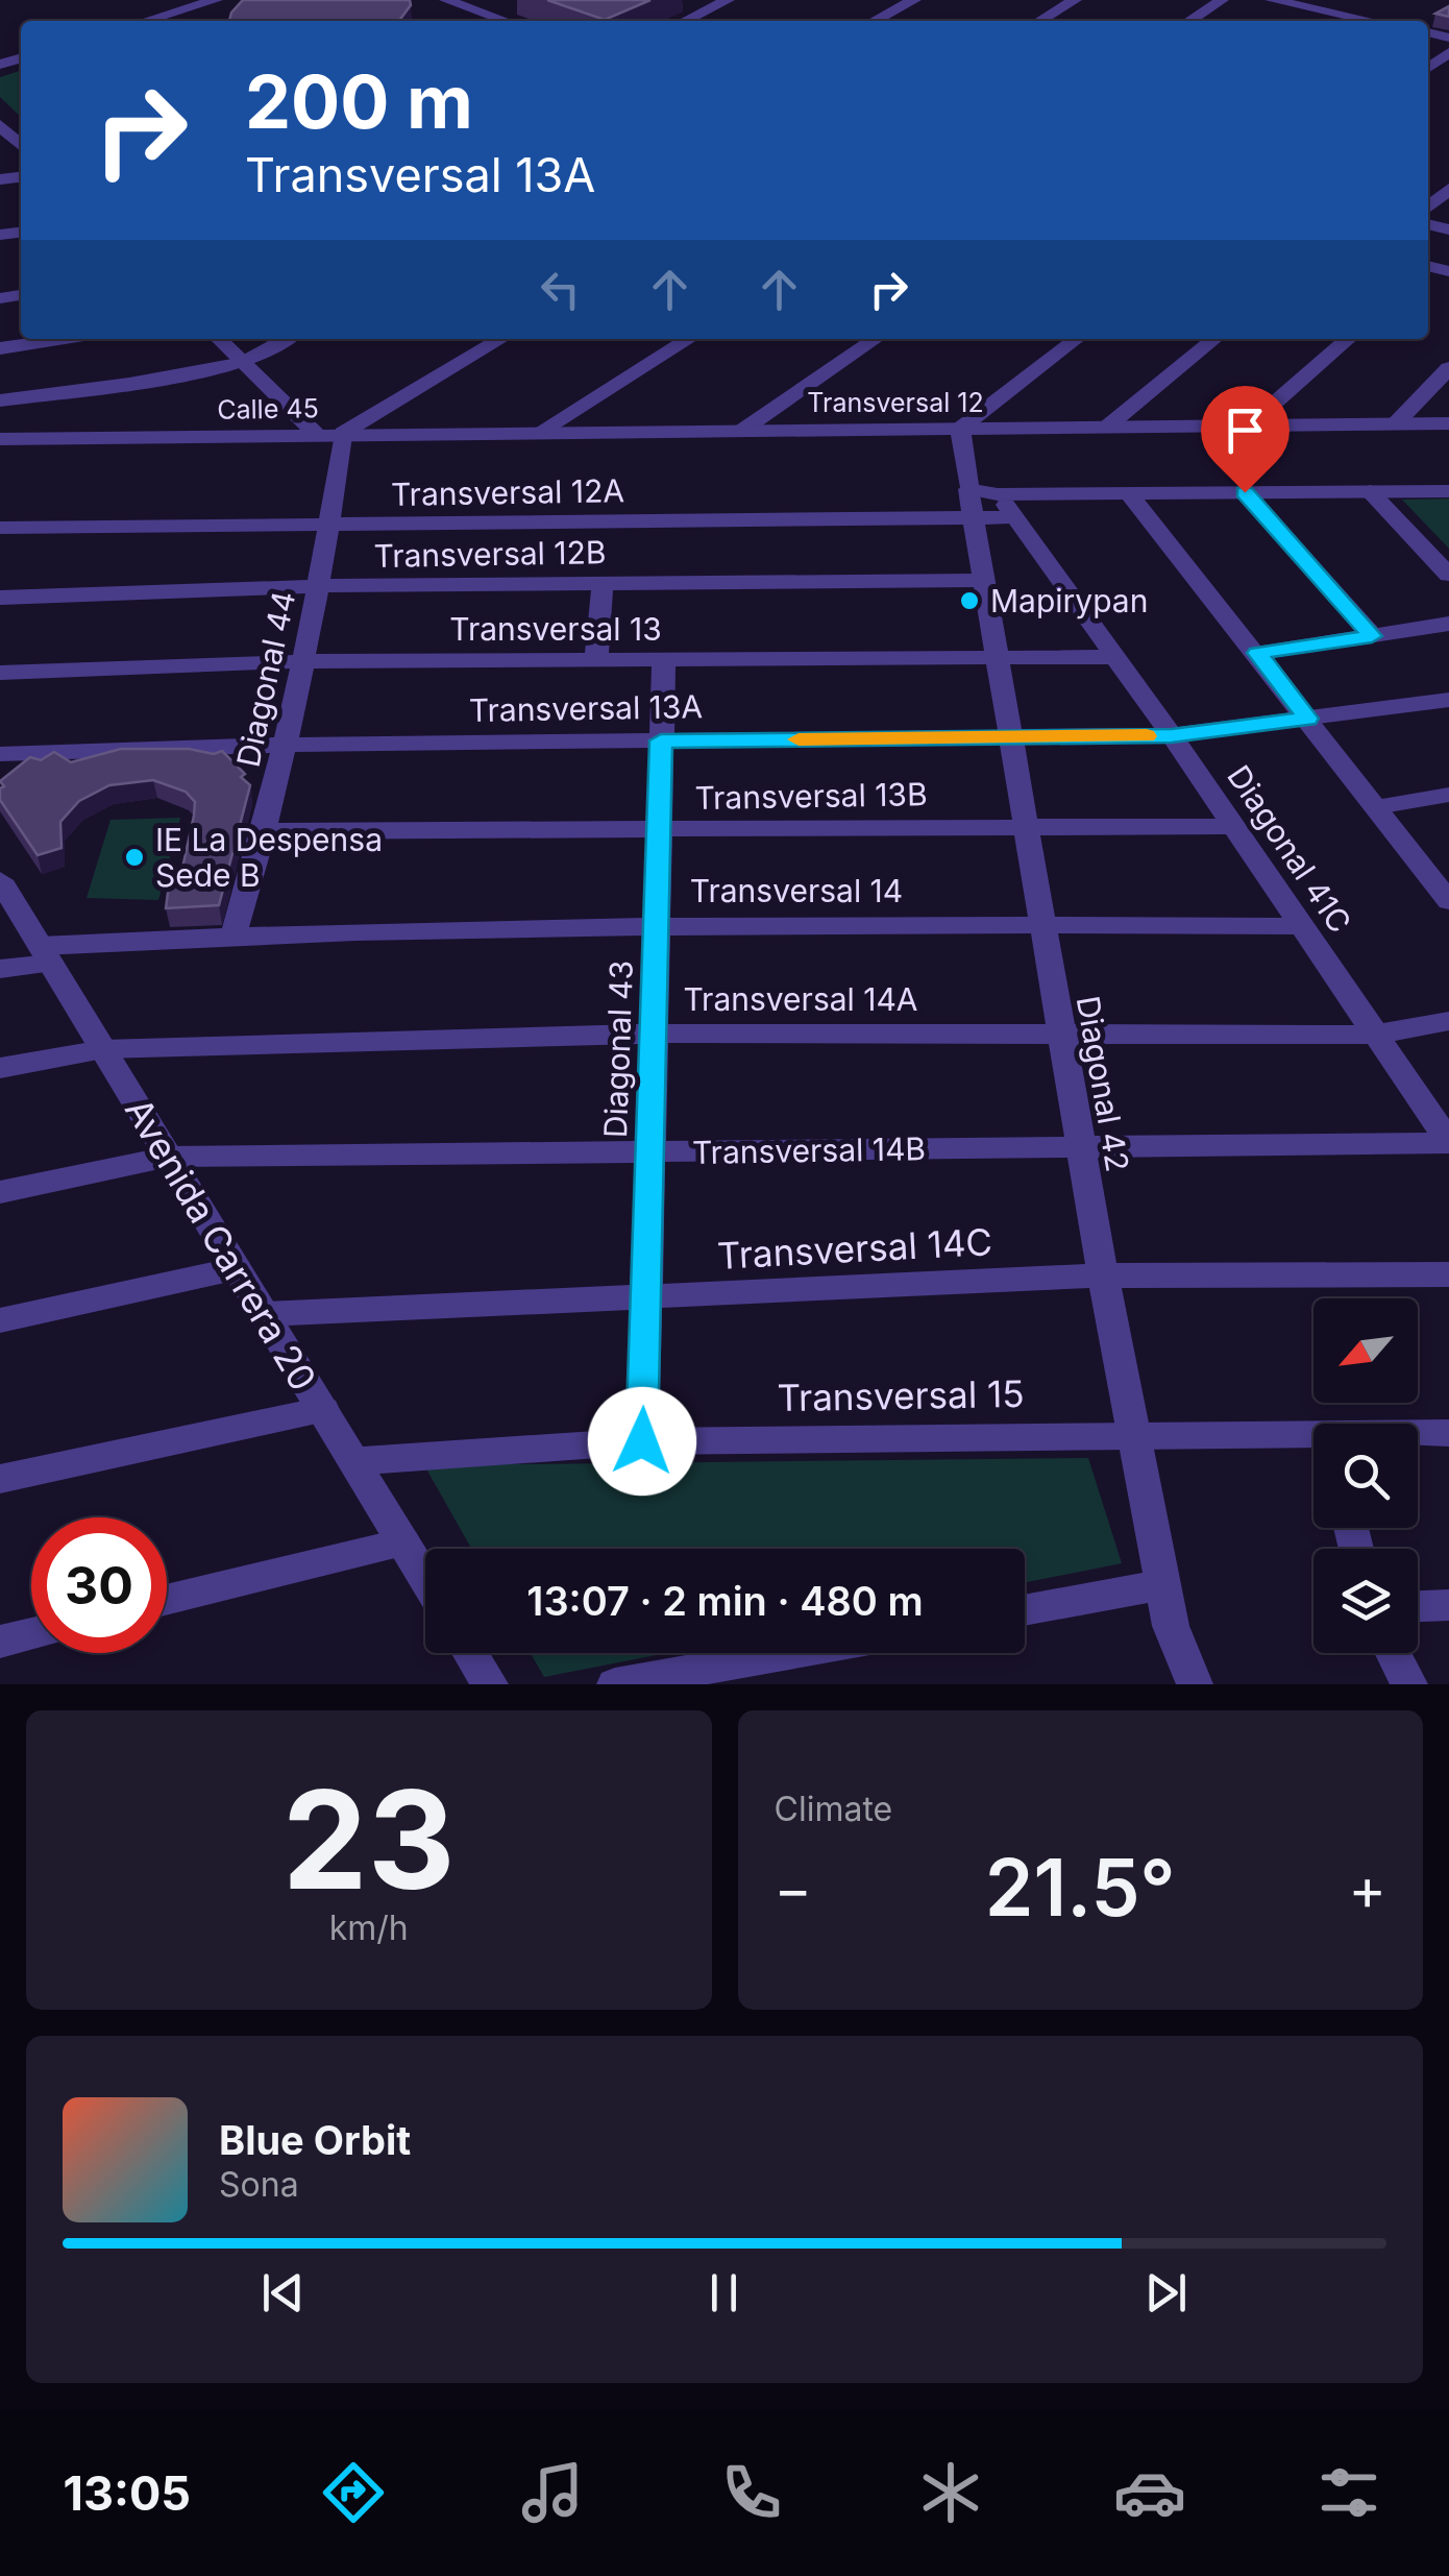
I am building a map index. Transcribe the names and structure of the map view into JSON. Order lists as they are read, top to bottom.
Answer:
{
  "streets": {
    "street": [
      "Transversal 12",
      "Calle 45",
      "Transversal 12A",
      "Transversal 12B",
      "Transversal 13",
      "Diagonal 44",
      "Transversal 13A",
      "Transversal 13B",
      "Diagonal 41C",
      "Transversal 14",
      "Transversal 14A",
      "Diagonal 43",
      "Diagonal 42",
      "Transversal 14B",
      "Avenida Carrera 20",
      "Transversal 14C",
      "Transversal 15"
    ]
  },
  "crossings": [
    ["Transversal 12", "Calle 45"],
    ["Transversal 12", "Diagonal 44"],
    ["Transversal 12", "Diagonal 42"],
    ["Calle 45", "Diagonal 44"],
    ["Transversal 12A", "Diagonal 44"],
    ["Transversal 12A", "Diagonal 41C"],
    ["Transversal 12A", "Diagonal 42"],
    ["Transversal 12B", "Diagonal 44"],
    ["Transversal 12B", "Diagonal 42"],
    ["Transversal 13", "Diagonal 44"],
    ["Transversal 13", "Diagonal 41C"],
    ["Transversal 13", "Diagonal 43"],
    ["Transversal 13", "Diagonal 42"],
    ["Diagonal 44", "Transversal 13A"],
    ["Diagonal 44", "Transversal 13B"],
    ["Diagonal 44", "Transversal 14"],
    ["Transversal 13A", "Diagonal 41C"],
    ["Transversal 13A", "Diagonal 43"],
    ["Transversal 13A", "Diagonal 42"],
    ["Transversal 13B", "Diagonal 41C"],
    ["Transversal 13B", "Diagonal 43"],
    ["Transversal 13B", "Diagonal 42"],
    ["Diagonal 41C", "Transversal 14"],
    ["Diagonal 41C", "Transversal 14A"],
    ["Diagonal 41C", "Transversal 14B"],
    ["Transversal 14", "Diagonal 43"],
    ["Transversal 14", "Diagonal 42"],
    ["Transversal 14", "Avenida Carrera 20"],
    ["Transversal 14A", "Diagonal 43"],
    ["Transversal 14A", "Diagonal 42"],
    ["Transversal 14A", "Avenida Carrera 20"],
    ["Diagonal 43", "Transversal 14B"],
    ["Diagonal 43", "Transversal 14C"],
    ["Diagonal 43", "Transversal 15"],
    ["Diagonal 42", "Transversal 14B"],
    ["Diagonal 42", "Transversal 14C"],
    ["Diagonal 42", "Transversal 15"],
    ["Transversal 14B", "Avenida Carrera 20"],
    ["Avenida Carrera 20", "Transversal 14C"],
    ["Avenida Carrera 20", "Transversal 15"]
  ],
  "places": ["Mapirypan", "IE La Despensa Sede B"],
  "north": "bottom left",
  "page": {
    "turn": ["200 m", "Transversal 13A"],
    "limit": "30",
    "trip": "13:07 · 2 min · 480 m",
    "tile": [
      ["23", "km/h"],
      "Climate"
    ],
    "heat": ["−", "21.5°", "+"],
    "song": ["Blue Orbit", "Sona"],
    "tabs": "13:05"
  }
}
